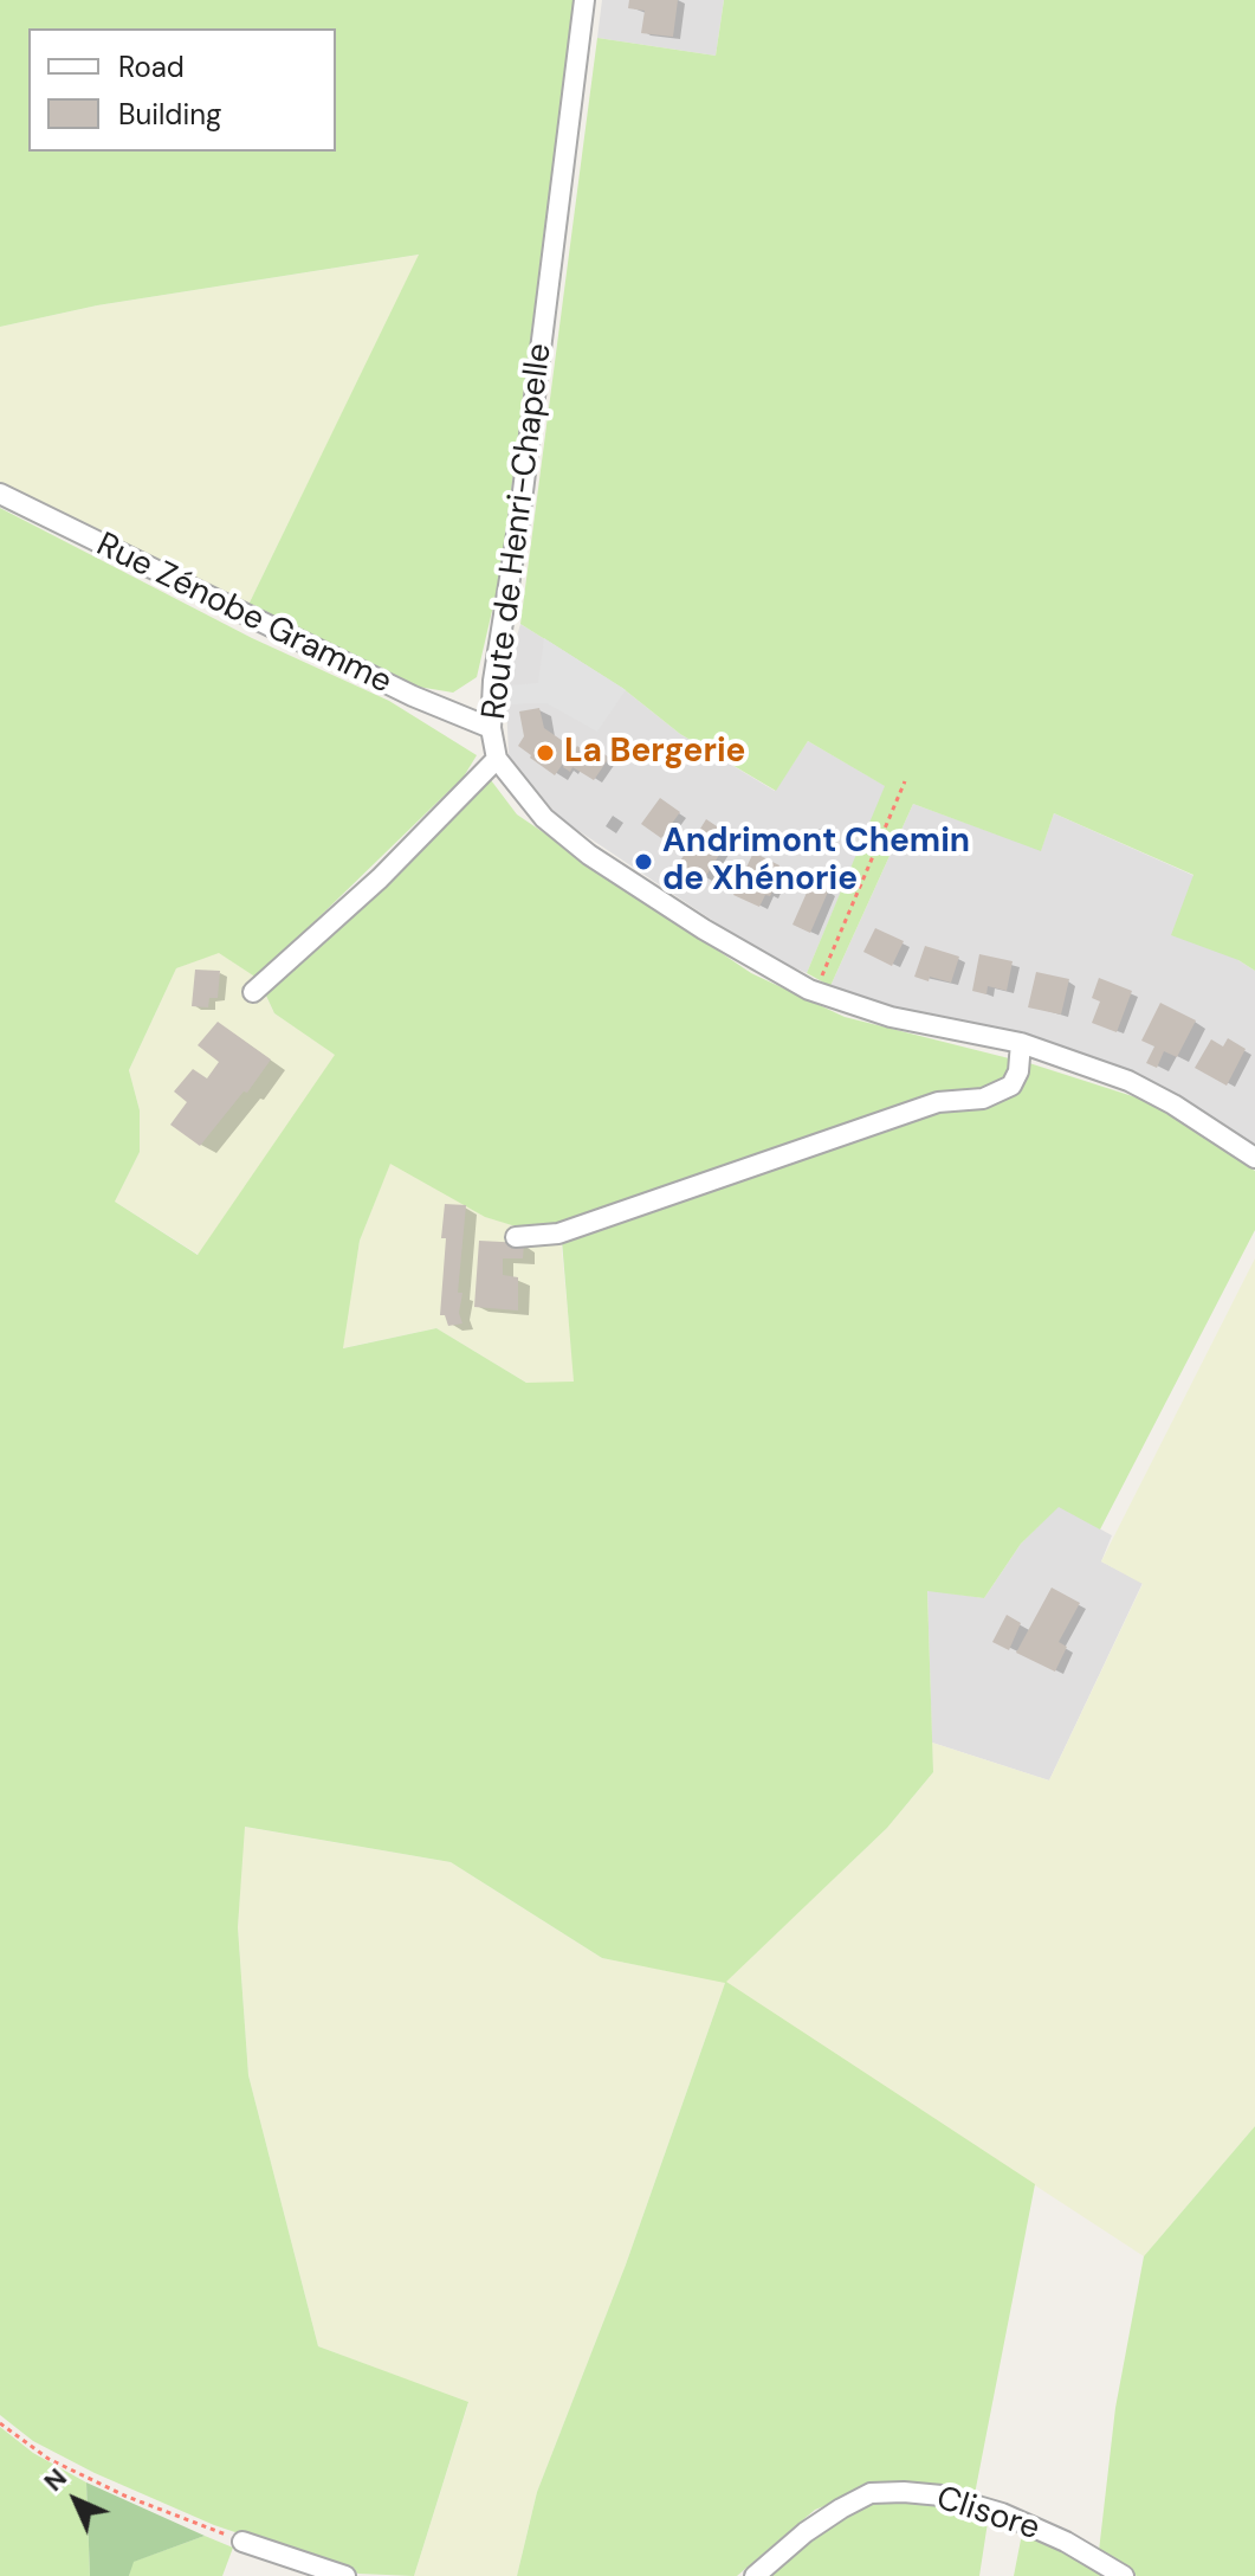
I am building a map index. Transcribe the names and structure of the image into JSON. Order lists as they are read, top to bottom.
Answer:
{
  "streets": {
    "street": ["Route de Henri-Chapelle", "Rue Zénobe Gramme", "Clisore"]
  },
  "crossings": [
    ["Route de Henri-Chapelle", "Rue Zénobe Gramme"]
  ],
  "places": ["La Bergerie", "Andrimont Chemin de Xhénorie"],
  "legend": ["Road", "Building"],
  "north": "top left"
}
